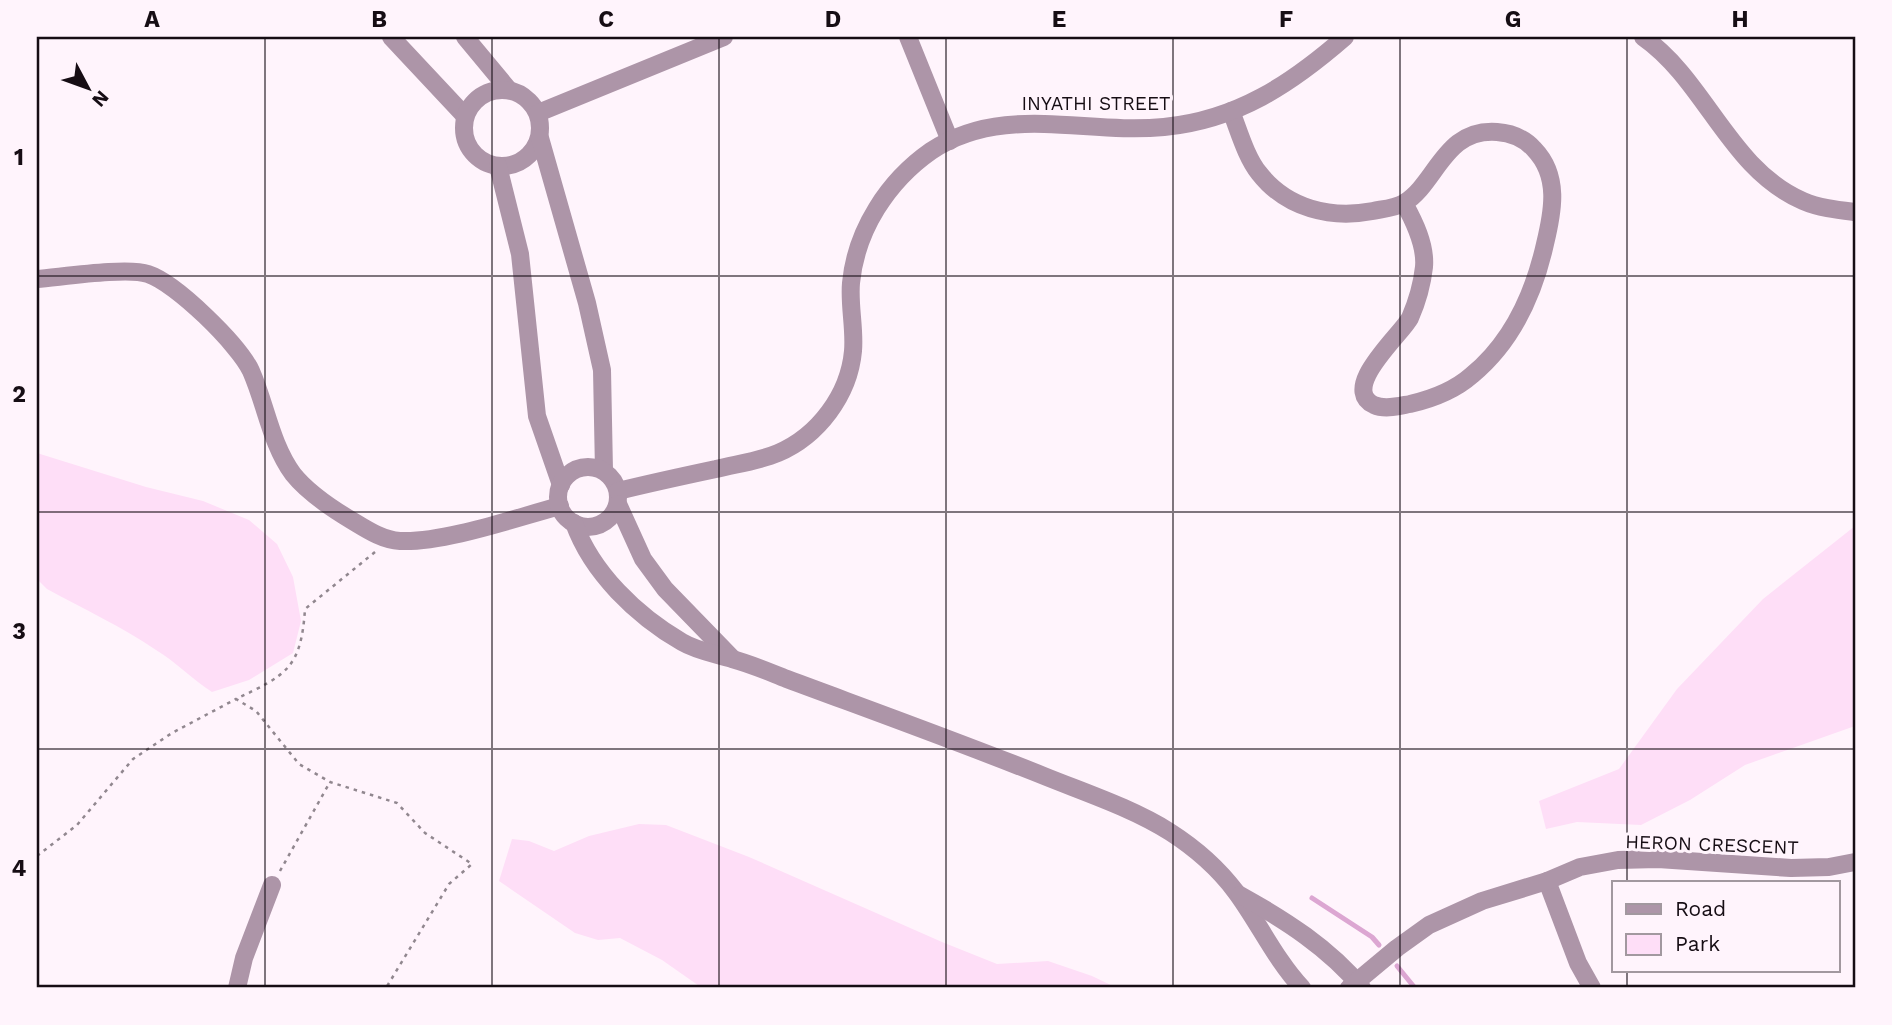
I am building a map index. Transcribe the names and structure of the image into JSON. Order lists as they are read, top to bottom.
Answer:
{
  "streets": {
    "street": ["INYATHI STREET", "HERON CRESCENT"]
  },
  "legend": ["Road", "Park"],
  "north": "bottom right",
  "grid": {
    "columns": [
      "A",
      "B",
      "C",
      "D",
      "E",
      "F",
      "G",
      "H"
    ],
    "rows": [
      "1",
      "2",
      "3",
      "4"
    ]
  }
}
